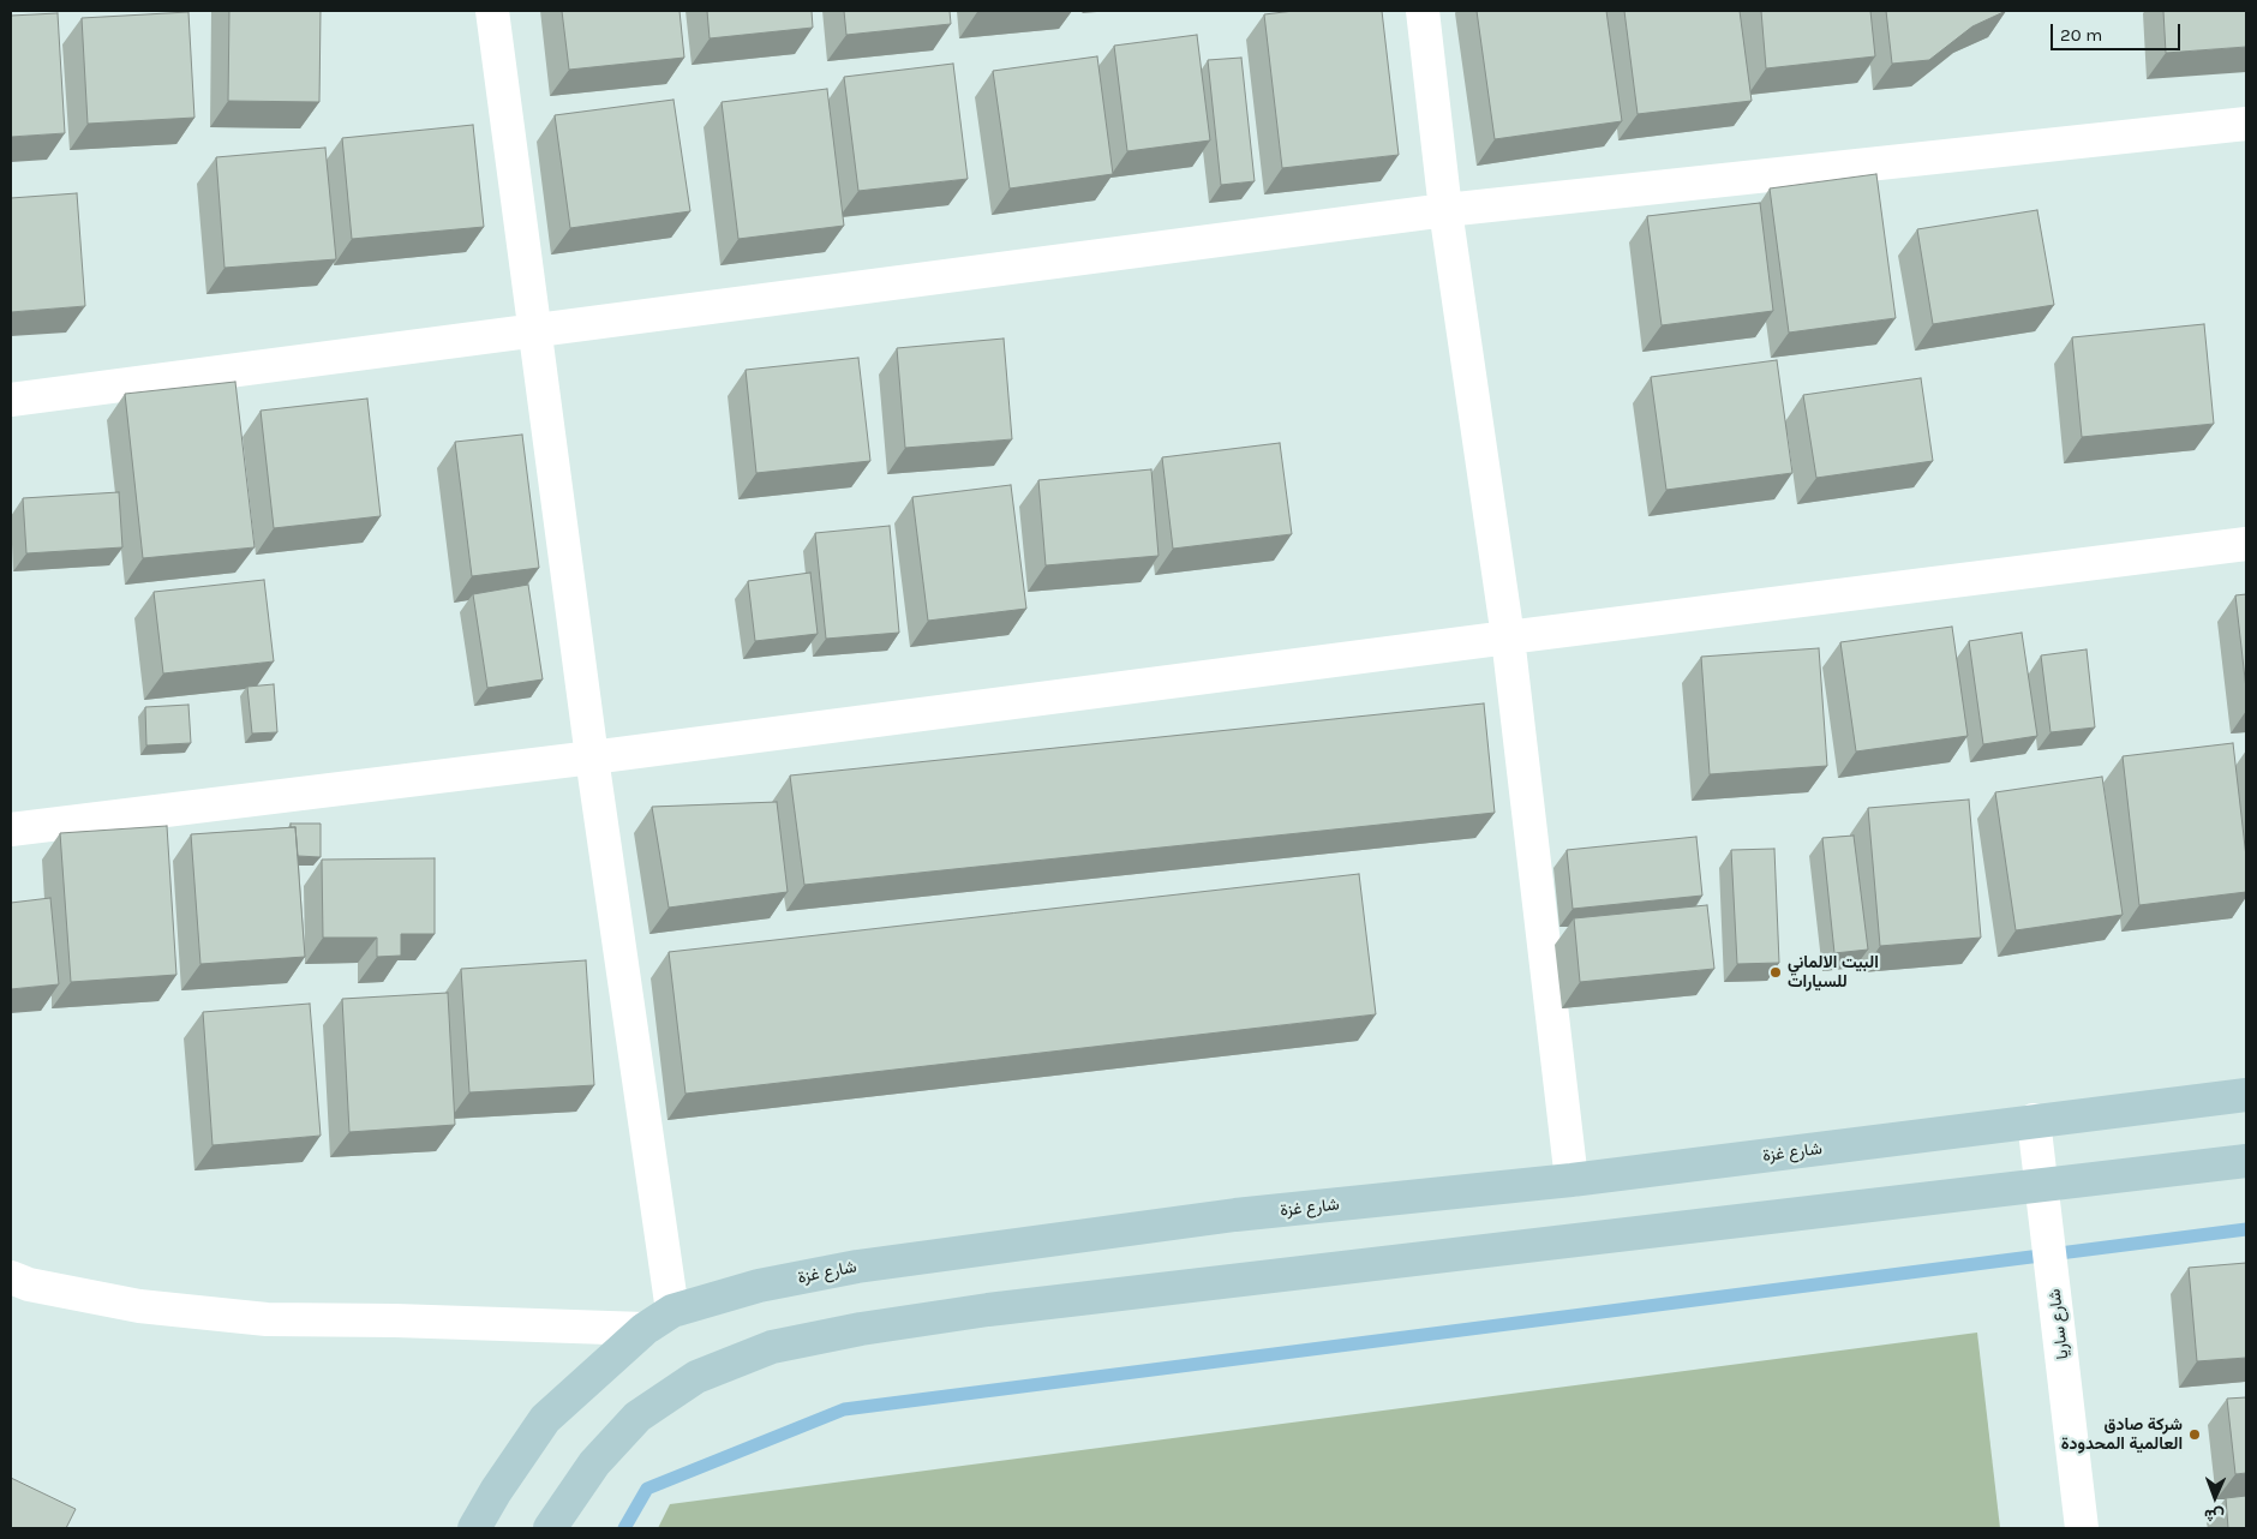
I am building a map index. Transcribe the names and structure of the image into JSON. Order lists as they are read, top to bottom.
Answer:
{
  "streets": {
    "main road": ["شارع غزة"],
    "street": ["شارع ساريا"]
  },
  "crossings": [
    ["شارع غزة", "شارع ساريا"]
  ],
  "places": ["البيت الالماني للسيارات", "شركة صادق العالمية المحدودة"],
  "scale_bar": "20 m",
  "north": "bottom"
}
